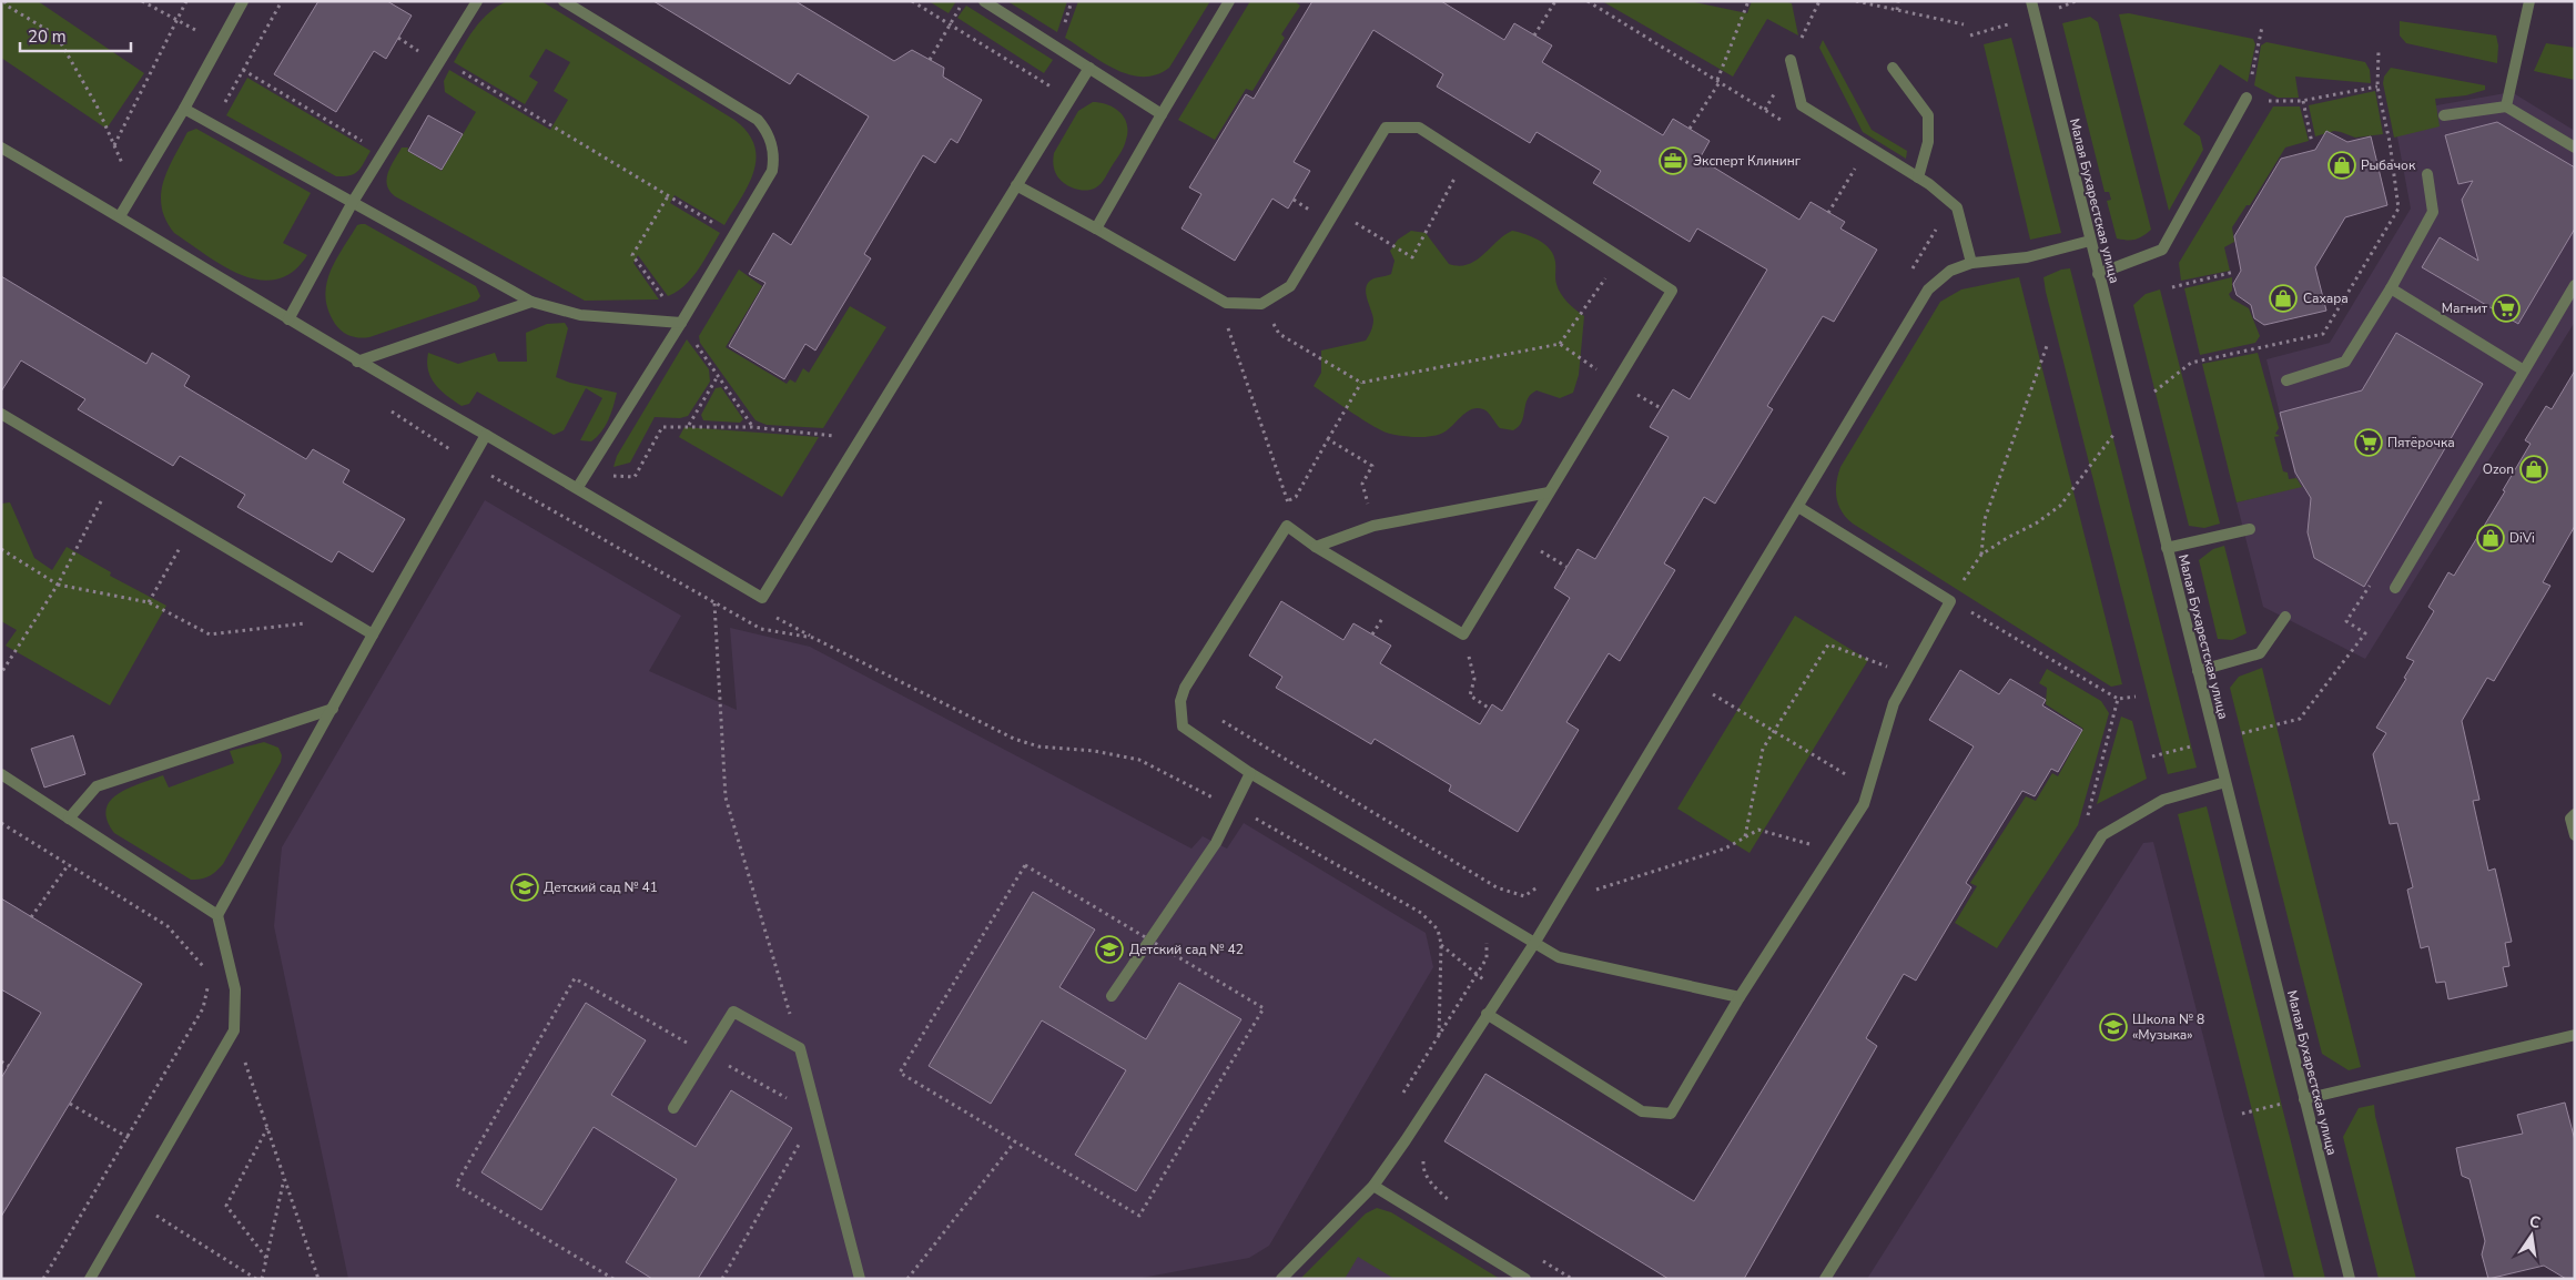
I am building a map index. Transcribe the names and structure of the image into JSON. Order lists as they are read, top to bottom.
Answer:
{
  "streets": {
    "street": ["Малая Бухарестская улица"]
  },
  "places": {
    "office": ["Эксперт Клининг"],
    "shop": [
      "Рыбачок",
      "Сахара",
      "Ozon",
      "DiVi"
    ],
    "supermarket": ["Магнит", "Пятёрочка"],
    "school or university": ["Детский сад № 41", "Детский сад № 42", "Школа № 8 «Музыка»"]
  },
  "scale_bar": "20 m",
  "north": "top"
}
